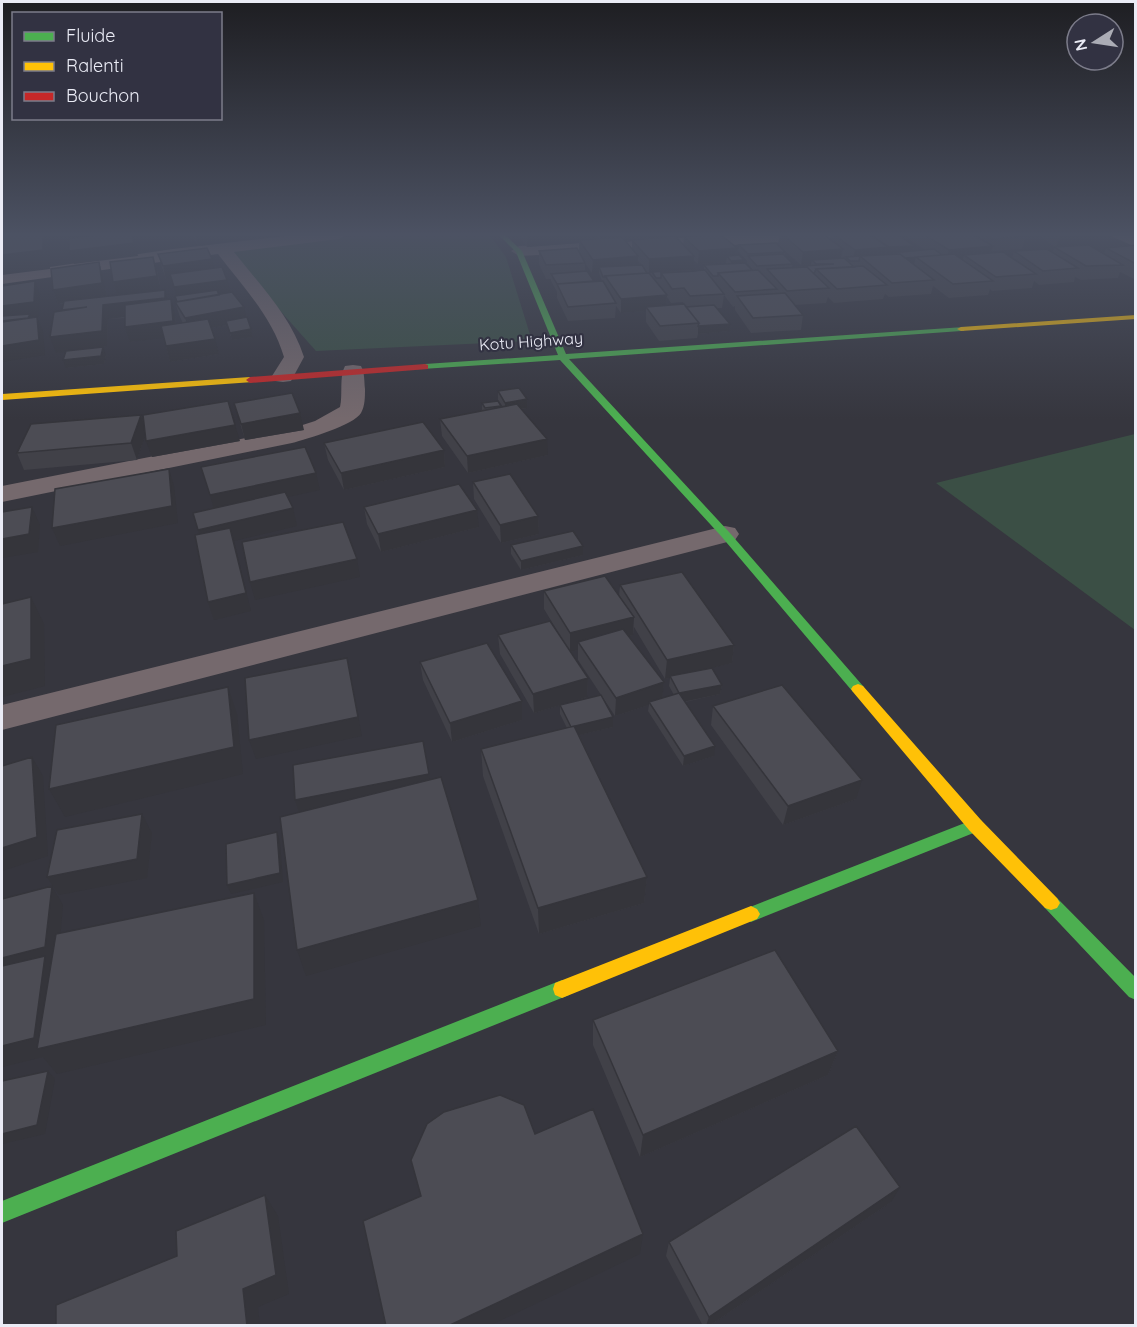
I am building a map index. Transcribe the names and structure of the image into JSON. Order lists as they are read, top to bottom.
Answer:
{
  "streets": {
    "street": ["Kotu Highway"]
  },
  "legend": ["Fluide", "Ralenti", "Bouchon"],
  "north": "left"
}
